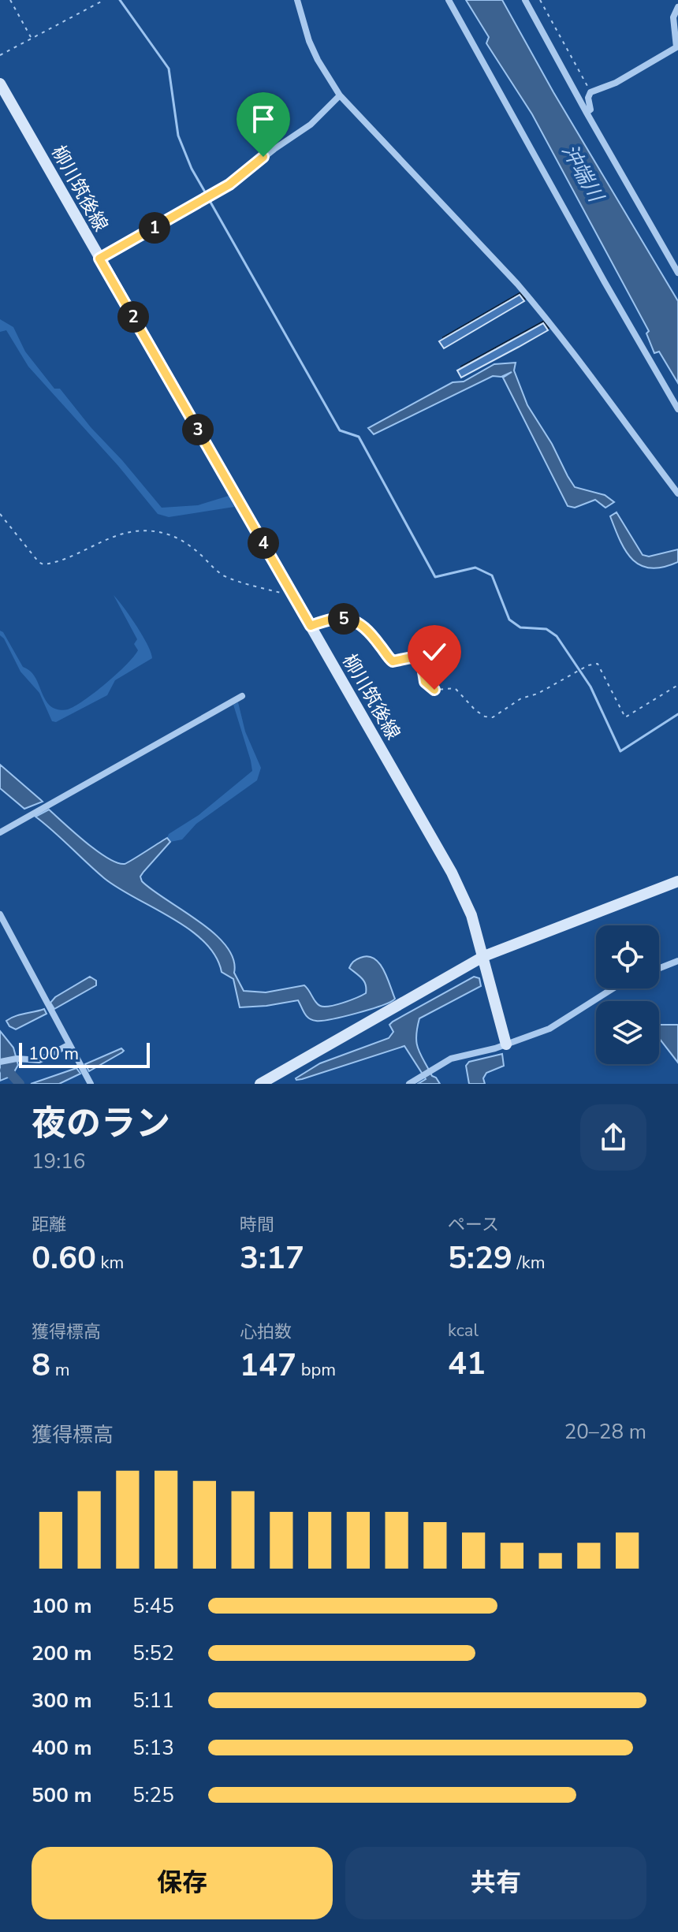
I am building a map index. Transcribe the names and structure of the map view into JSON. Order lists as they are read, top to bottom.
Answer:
{
  "streets": {
    "main road": ["柳川筑後線"]
  },
  "water": ["沖端川"],
  "scale_bar": "100 m",
  "page": {
    "pins": [
      "1",
      "2",
      "3",
      "4",
      "5"
    ],
    "scale": "100 m",
    "heading": ["夜のラン", "19:16"],
    "stats": [
      ["距離", "0.60 km"],
      ["時間", "3:17"],
      ["ペース", "5:29 /km"],
      ["獲得標高", "8 m"],
      ["心拍数", "147 bpm"],
      ["kcal", "41"]
    ],
    "chart": ["獲得標高", "20–28 m"],
    "list": [
      {
        "name": "100 m",
        "note": "5:45"
      },
      {
        "name": "200 m",
        "note": "5:52"
      },
      {
        "name": "300 m",
        "note": "5:11"
      },
      {
        "name": "400 m",
        "note": "5:13"
      },
      {
        "name": "500 m",
        "note": "5:25"
      }
    ],
    "buttons": ["保存", "共有"]
  }
}
